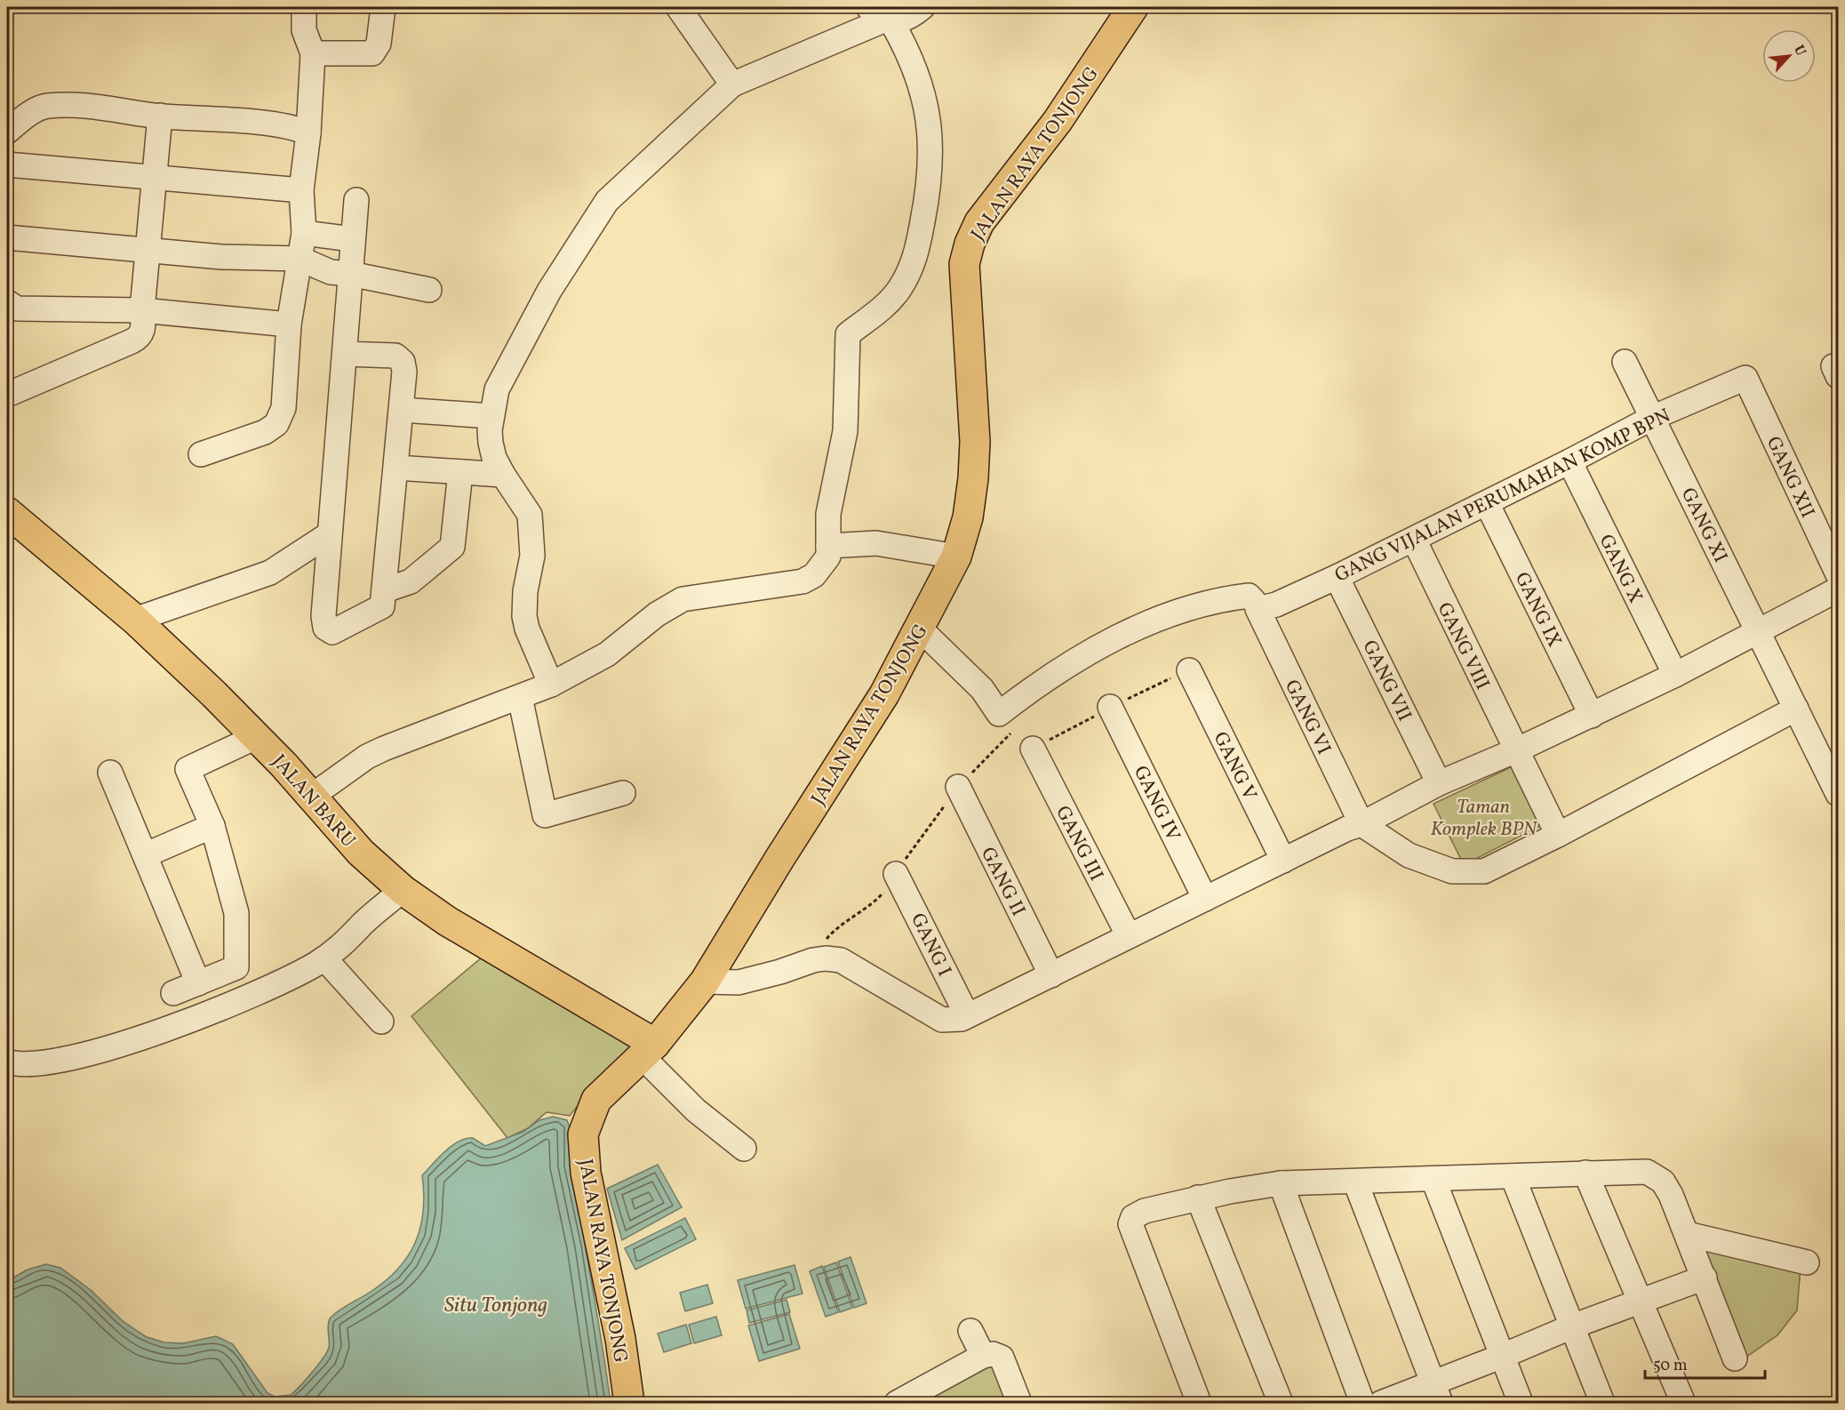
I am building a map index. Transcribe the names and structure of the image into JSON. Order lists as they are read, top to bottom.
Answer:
{
  "streets": {
    "main road": ["JALAN RAYA TONJONG", "JALAN BARU"],
    "street": [
      "GANG XII",
      "GANG VIJALAN PERUMAHAN KOMP BPN",
      "GANG XI",
      "GANG X",
      "GANG IX",
      "GANG VIII",
      "GANG VII",
      "GANG VI",
      "GANG V",
      "GANG IV",
      "GANG III",
      "GANG II",
      "GANG I"
    ]
  },
  "crossings": [
    ["JALAN RAYA TONJONG", "JALAN BARU"],
    ["GANG XII", "GANG VIJALAN PERUMAHAN KOMP BPN"],
    ["GANG VIJALAN PERUMAHAN KOMP BPN", "GANG XI"],
    ["GANG VIJALAN PERUMAHAN KOMP BPN", "GANG X"],
    ["GANG VIJALAN PERUMAHAN KOMP BPN", "GANG IX"],
    ["GANG VIJALAN PERUMAHAN KOMP BPN", "GANG VIII"],
    ["GANG VIJALAN PERUMAHAN KOMP BPN", "GANG VII"],
    ["GANG VIJALAN PERUMAHAN KOMP BPN", "GANG VI"]
  ],
  "water": ["Situ Tonjong"],
  "parks": ["Taman Komplek BPN"],
  "scale_bar": "50 m",
  "north": "top right"
}
